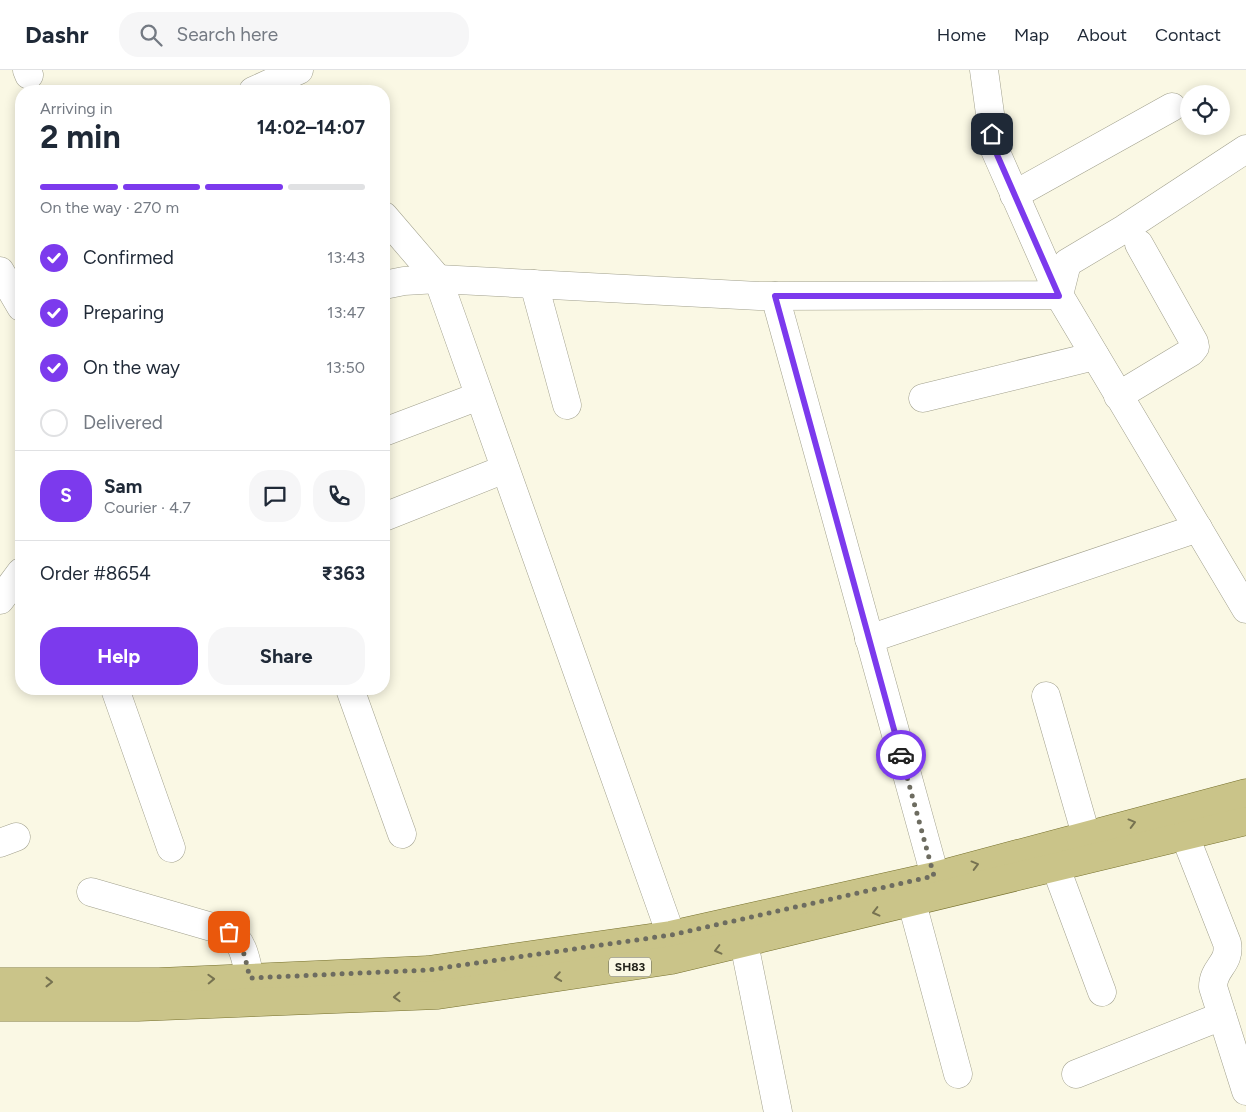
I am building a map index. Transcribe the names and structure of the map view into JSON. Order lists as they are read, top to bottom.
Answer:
{
  "streets": {
    "main road": ["SH83"]
  },
  "page": {
    "header": "Dashr",
    "search": "Search here",
    "nav": [
      "Home",
      "Map",
      "About",
      "Contact"
    ],
    "heading": ["2 min", "Arriving in", "14:02–14:07"],
    "panel": [
      "Sam",
      "Courier · 4.7",
      "Order #8654",
      "₹363"
    ],
    "bar": "On the way · 270 m",
    "list": [
      ["Confirmed", "13:43"],
      ["Preparing", "13:47"],
      ["On the way", "13:50"],
      "Delivered"
    ],
    "round": "S",
    "buttons": ["Help", "Share"]
  }
}
